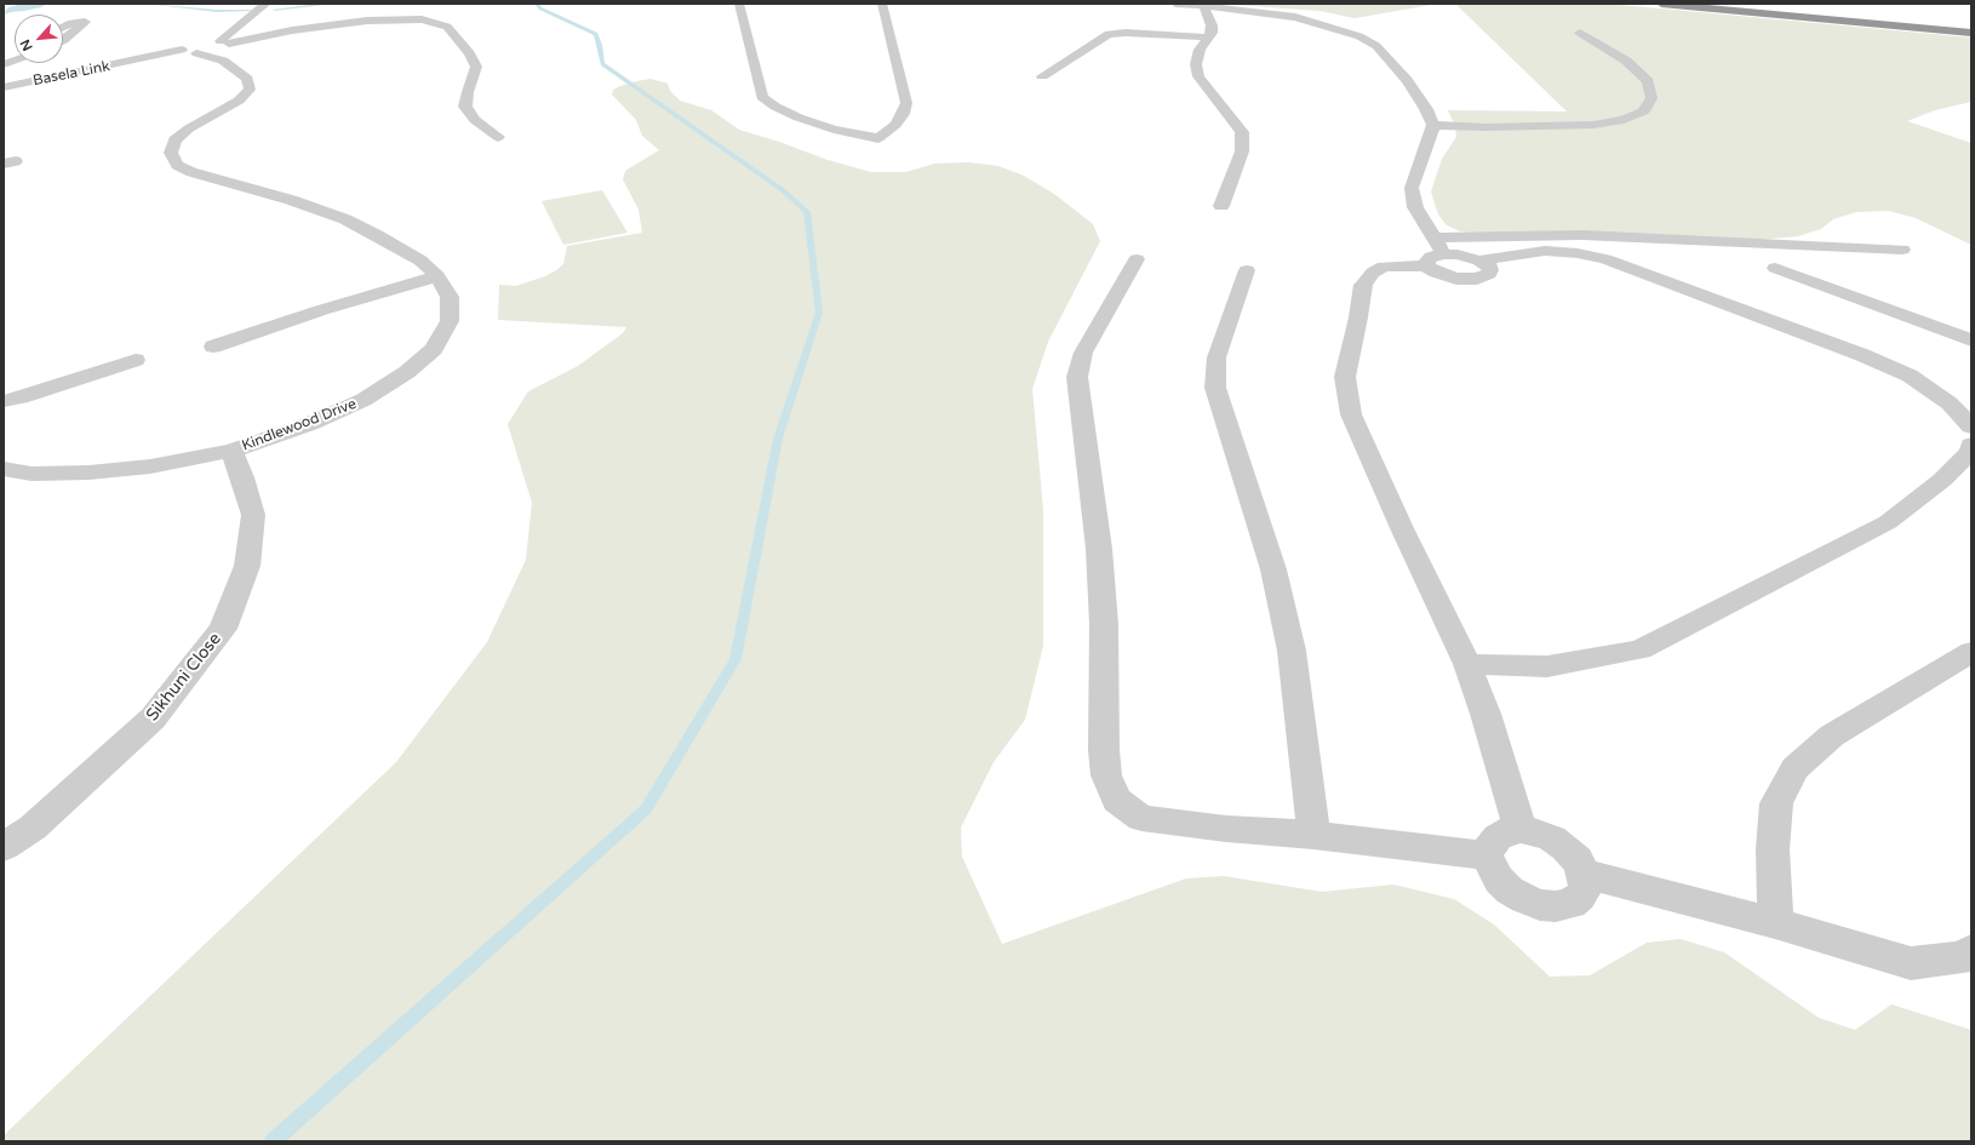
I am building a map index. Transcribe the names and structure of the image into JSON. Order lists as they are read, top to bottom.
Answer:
{
  "streets": {
    "street": ["Basela Link", "Kindlewood Drive", "Sikhuni Close"]
  },
  "crossings": [
    ["Basela Link", "Kindlewood Drive"],
    ["Kindlewood Drive", "Sikhuni Close"]
  ],
  "north": "bottom left"
}
